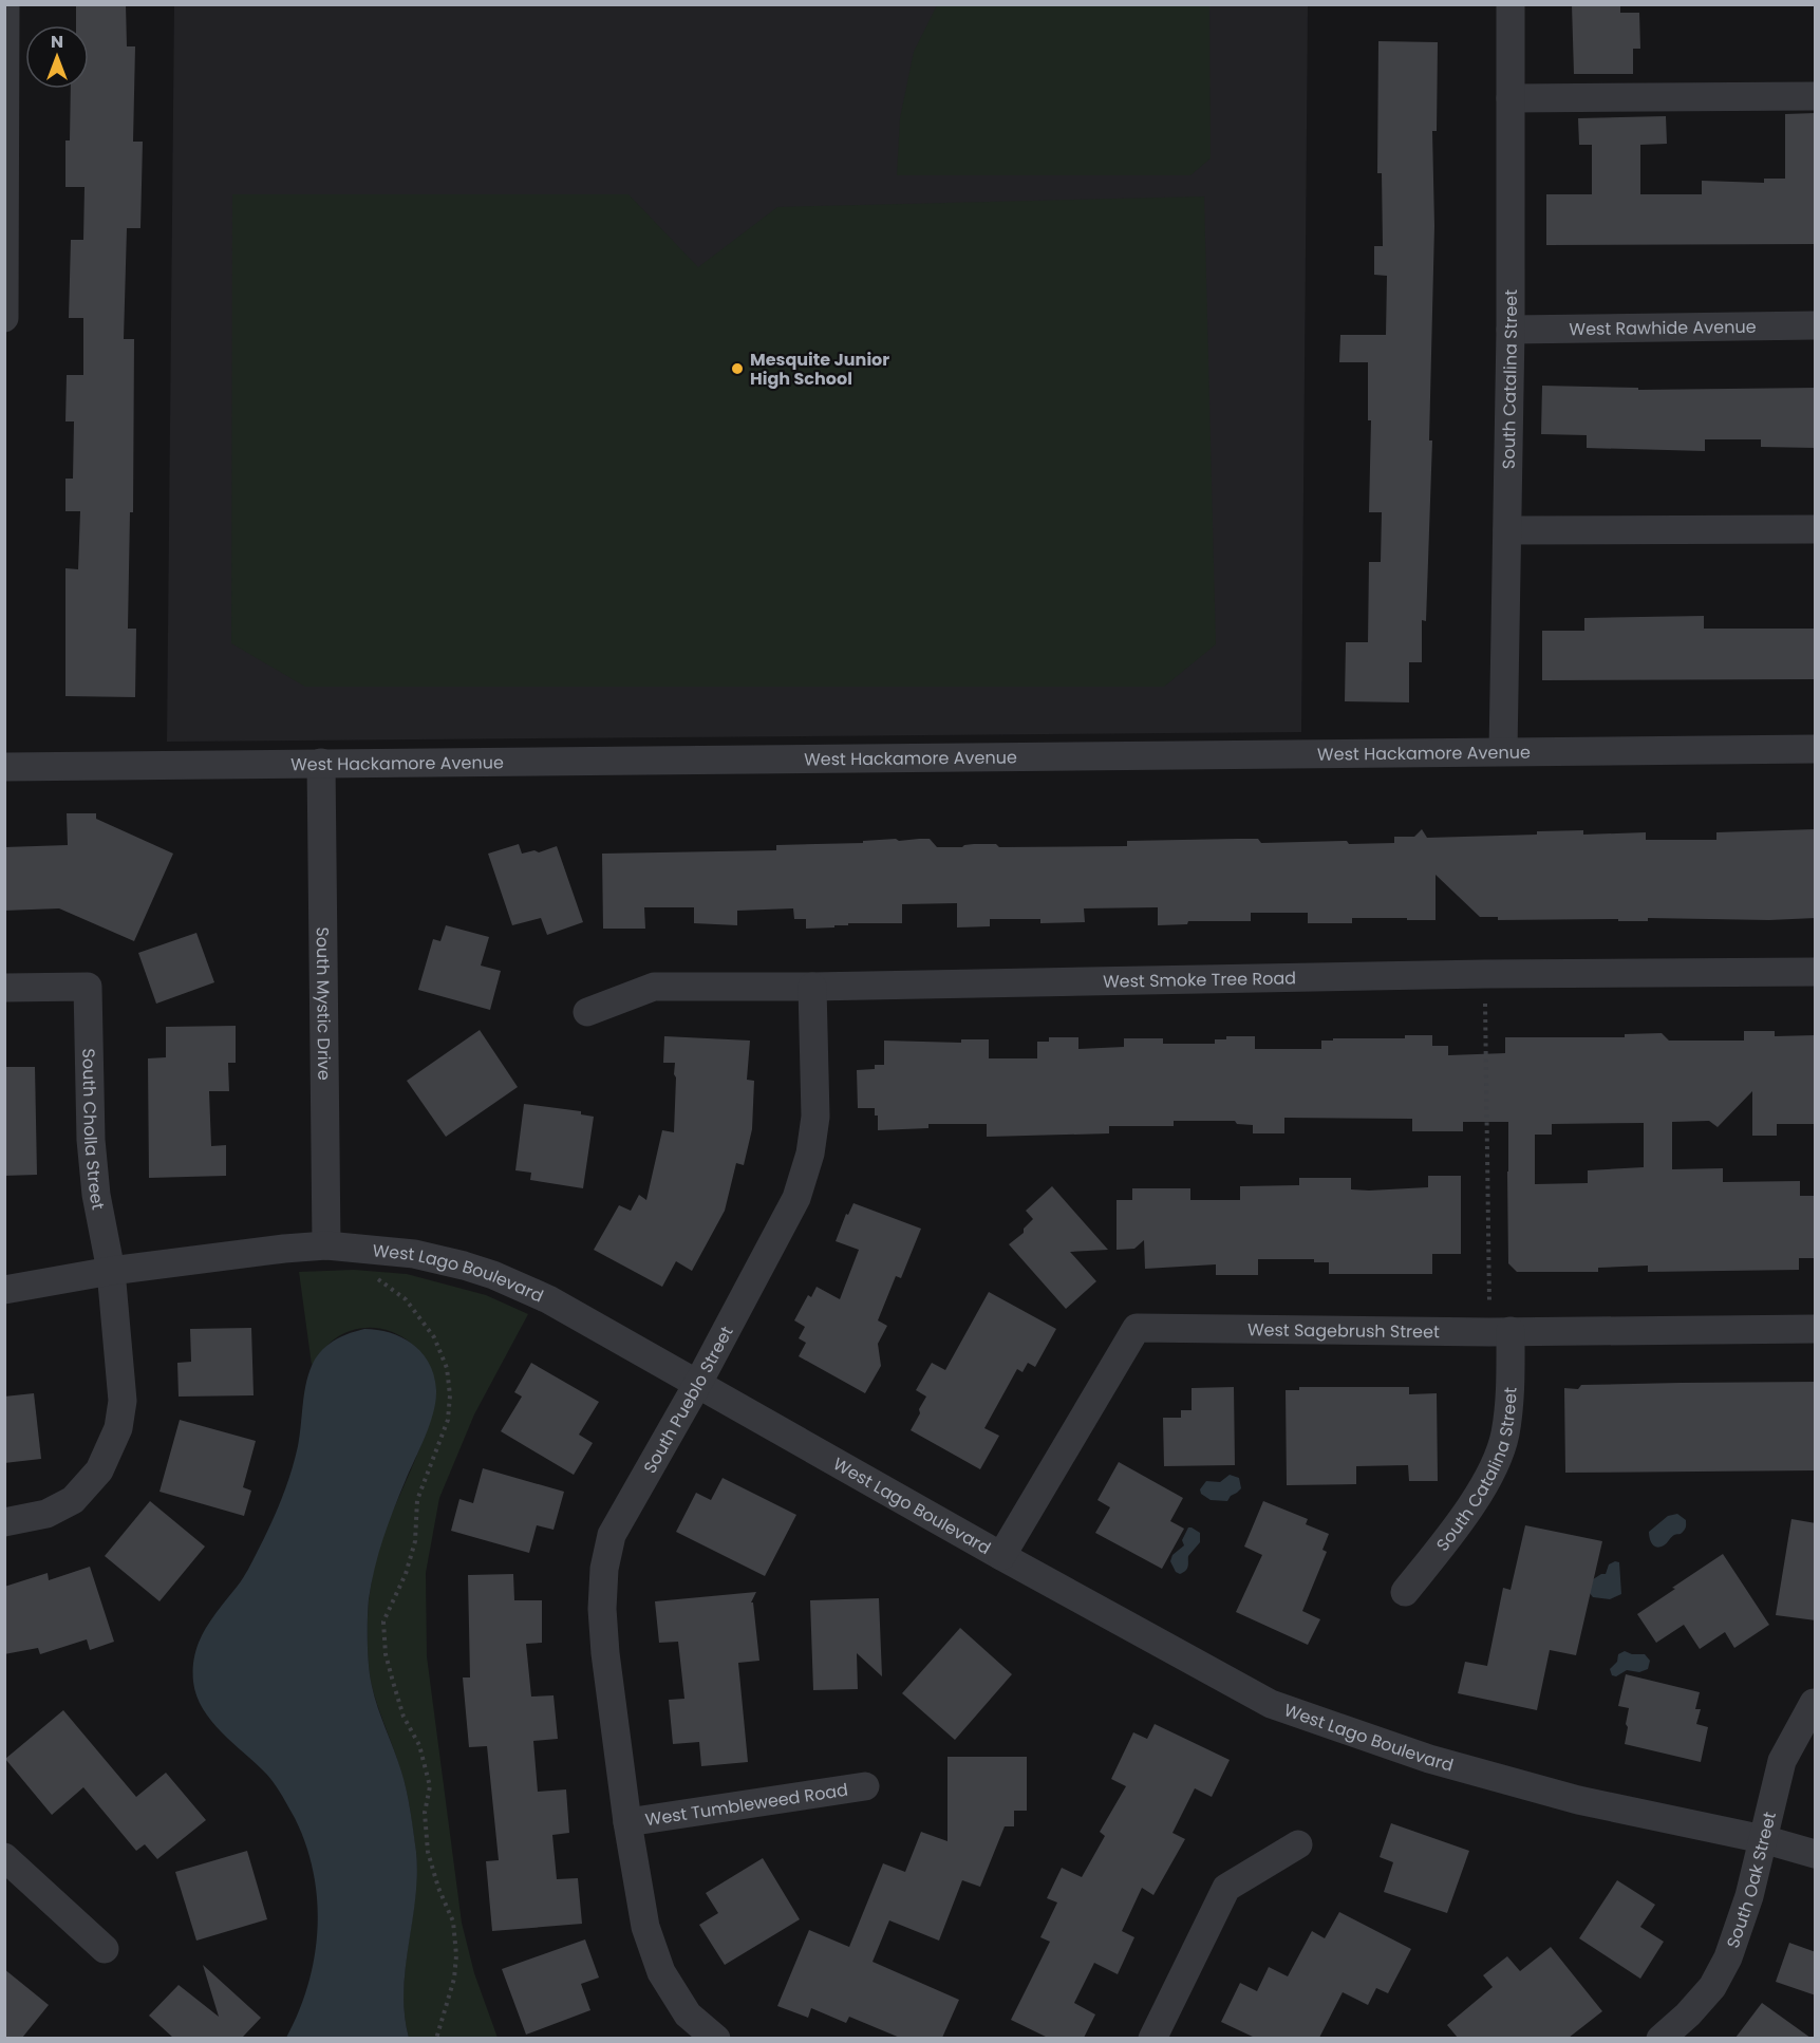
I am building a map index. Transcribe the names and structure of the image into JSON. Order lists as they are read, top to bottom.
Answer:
{
  "streets": {
    "street": [
      "West Rawhide Avenue",
      "South Catalina Street",
      "West Hackamore Avenue",
      "West Smoke Tree Road",
      "South Mystic Drive",
      "South Cholla Street",
      "West Lago Boulevard",
      "West Sagebrush Street",
      "South Pueblo Street",
      "West Tumbleweed Road",
      "South Oak Street"
    ]
  },
  "crossings": [
    ["West Rawhide Avenue", "South Catalina Street"],
    ["South Catalina Street", "West Hackamore Avenue"],
    ["South Catalina Street", "West Sagebrush Street"],
    ["West Hackamore Avenue", "South Mystic Drive"],
    ["West Smoke Tree Road", "South Pueblo Street"],
    ["South Mystic Drive", "West Lago Boulevard"],
    ["South Cholla Street", "West Lago Boulevard"],
    ["West Lago Boulevard", "West Sagebrush Street"],
    ["West Lago Boulevard", "South Pueblo Street"],
    ["West Lago Boulevard", "South Oak Street"],
    ["South Pueblo Street", "West Tumbleweed Road"]
  ],
  "places": ["Mesquite Junior High School"],
  "north": "top"
}
